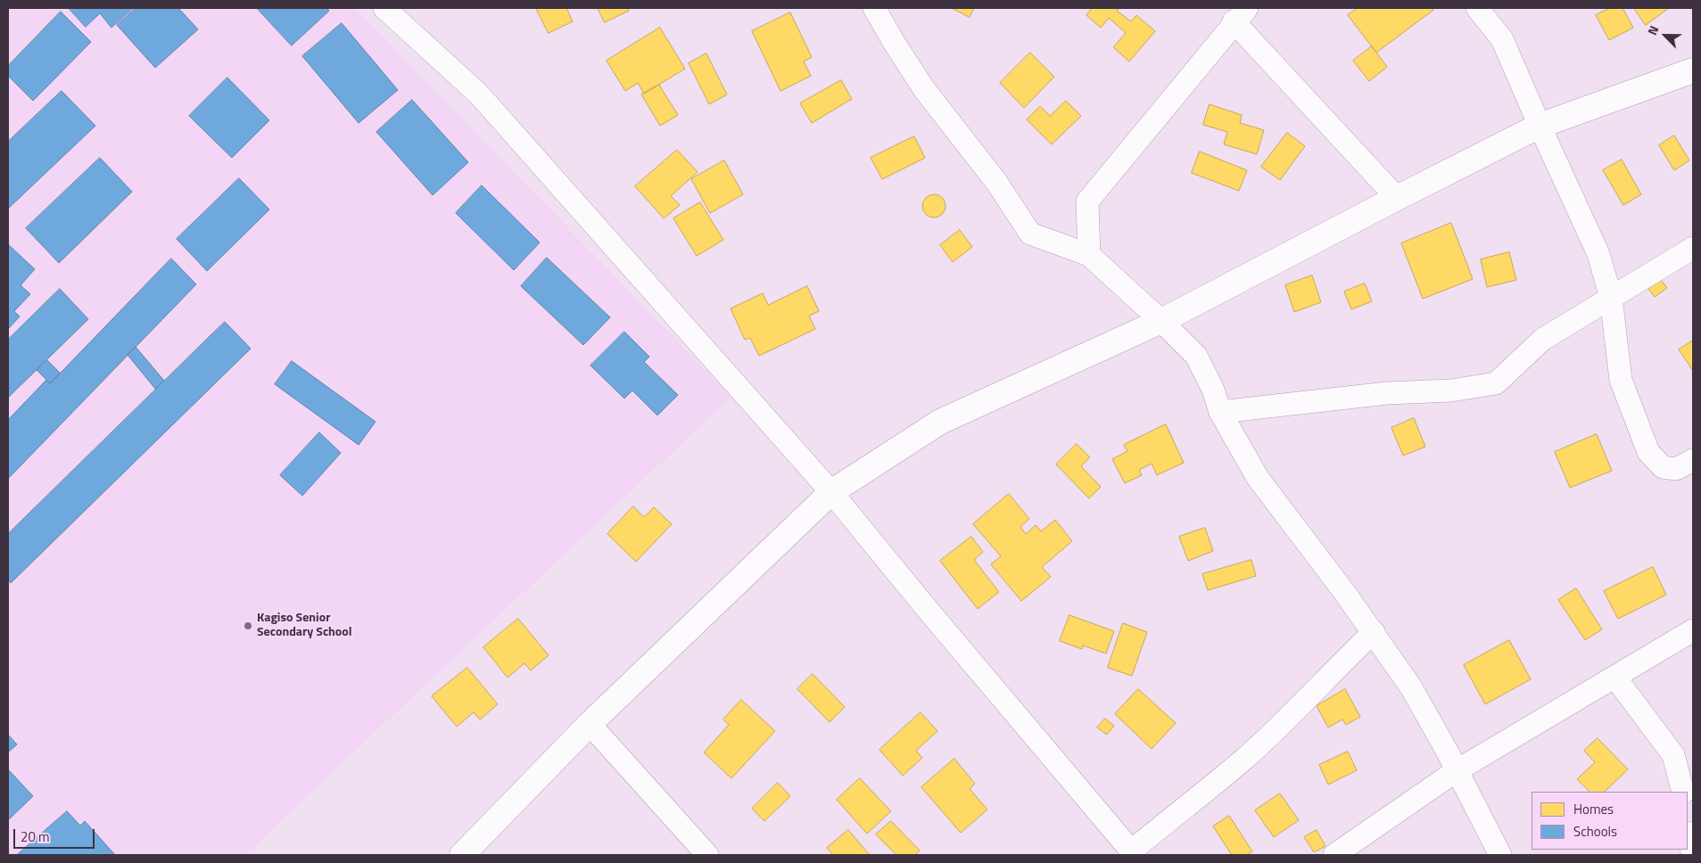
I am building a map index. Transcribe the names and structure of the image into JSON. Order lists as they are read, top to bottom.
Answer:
{
  "places": ["Kagiso Senior Secondary School"],
  "legend": ["Homes", "Schools"],
  "scale_bar": "20 m",
  "north": "top left"
}
